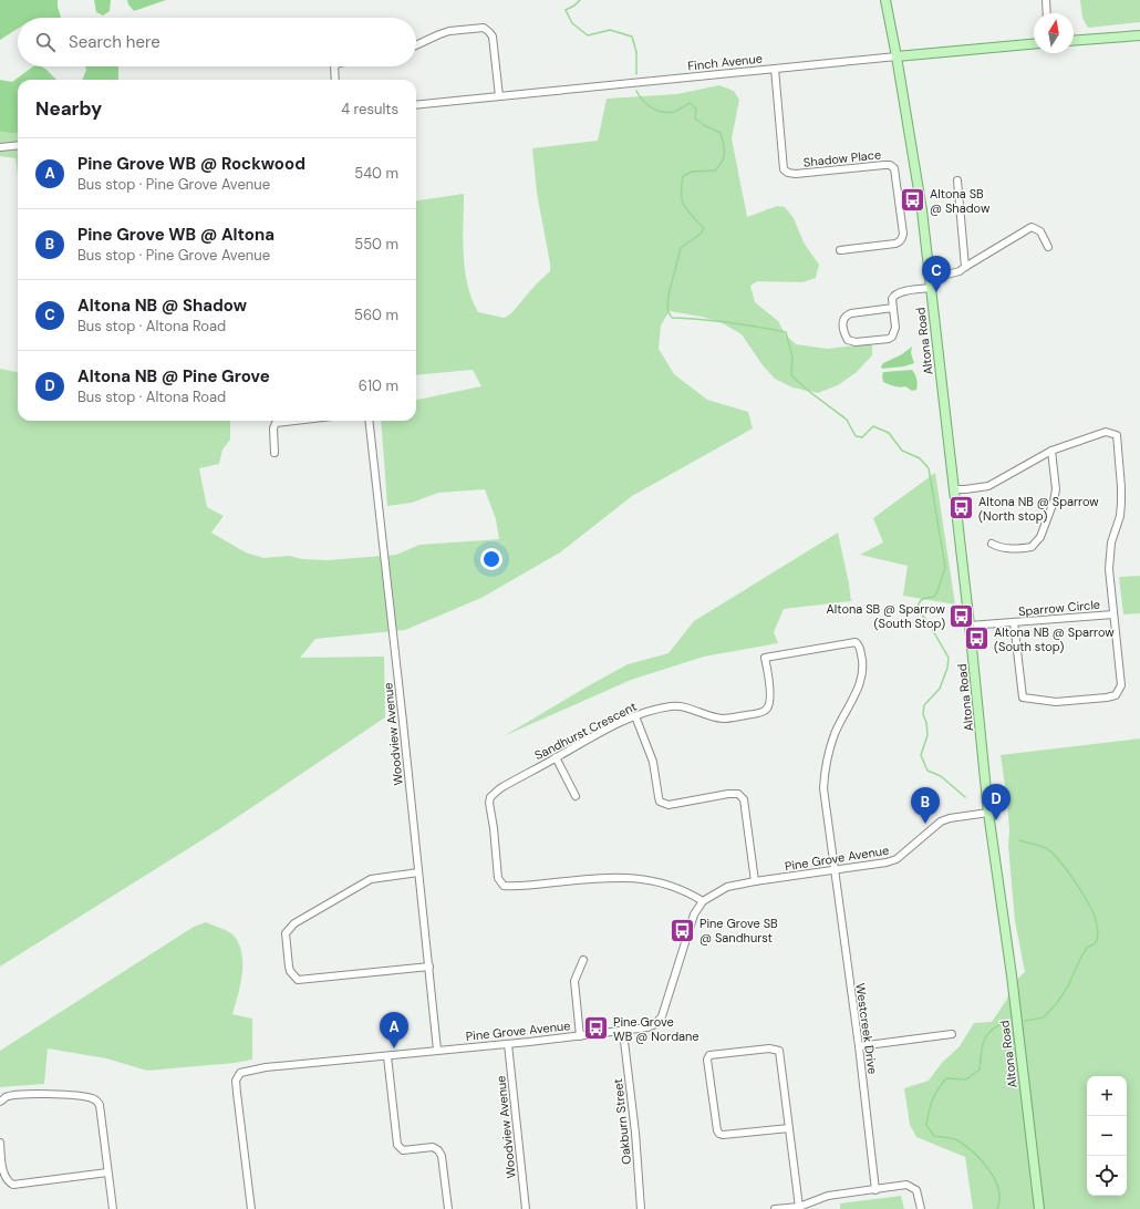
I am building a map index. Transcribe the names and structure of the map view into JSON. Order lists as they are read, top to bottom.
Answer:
{
  "streets": {
    "main road": ["Finch Avenue", "Altona Road"],
    "street": [
      "Shadow Place",
      "Sparrow Circle",
      "Sandhurst Crescent",
      "Woodview Avenue",
      "Pine Grove Avenue",
      "Westcreek Drive",
      "Oakburn Street"
    ]
  },
  "crossings": [
    ["Finch Avenue", "Shadow Place"],
    ["Finch Avenue", "Altona Road"],
    ["Altona Road", "Sparrow Circle"],
    ["Altona Road", "Pine Grove Avenue"],
    ["Sandhurst Crescent", "Pine Grove Avenue"],
    ["Sandhurst Crescent", "Westcreek Drive"],
    ["Woodview Avenue", "Pine Grove Avenue"],
    ["Pine Grove Avenue", "Westcreek Drive"],
    ["Pine Grove Avenue", "Oakburn Street"]
  ],
  "places": {
    "bus stop": [
      "Altona SB @ Shadow",
      "Altona NB @ Sparrow (North stop)",
      "Altona SB @ Sparrow (South Stop)",
      "Altona NB @ Sparrow (South stop)",
      "Pine Grove SB @ Sandhurst",
      "Pine Grove WB @ Nordane"
    ]
  },
  "north": "top",
  "page": {
    "search": "Search here",
    "heading": ["Nearby", "4 results"],
    "list": [
      {
        "mark": "A",
        "name": "Pine Grove WB @ Rockwood",
        "note": "Bus stop · Pine Grove Avenue",
        "value": "540 m"
      },
      {
        "mark": "B",
        "name": "Pine Grove WB @ Altona",
        "note": "Bus stop · Pine Grove Avenue",
        "value": "550 m"
      },
      {
        "mark": "C",
        "name": "Altona NB @ Shadow",
        "note": "Bus stop · Altona Road",
        "value": "560 m"
      },
      {
        "mark": "D",
        "name": "Altona NB @ Pine Grove",
        "note": "Bus stop · Altona Road",
        "value": "610 m"
      }
    ],
    "pins": [
      "C",
      "D",
      "B",
      "A"
    ],
    "map_buttons": ["+", "−"]
  }
}
